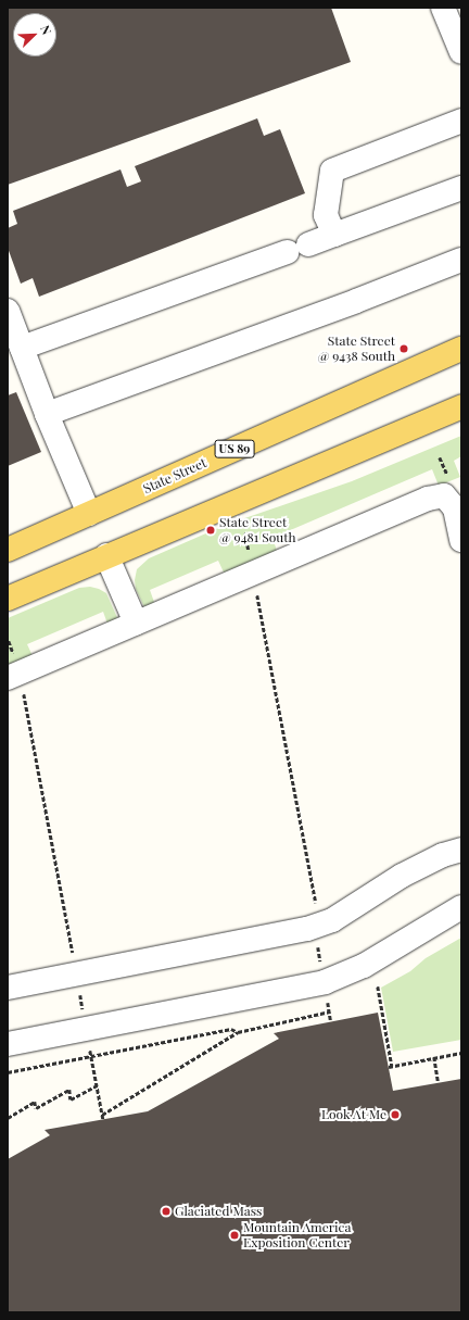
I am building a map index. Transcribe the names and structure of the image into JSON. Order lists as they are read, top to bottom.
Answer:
{
  "streets": {
    "main road": ["US 89", "State Street"]
  },
  "places": [
    "State Street @ 9438 South",
    "State Street @ 9481 South",
    "Look At Me",
    "Glaciated Mass",
    "Mountain America Exposition Center"
  ],
  "north": "top right"
}
